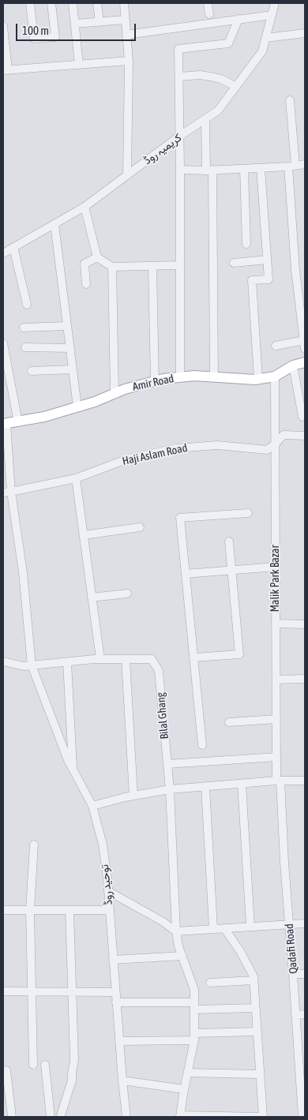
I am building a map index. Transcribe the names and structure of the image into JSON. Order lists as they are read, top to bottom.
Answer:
{
  "streets": {
    "main road": ["Amir Road"],
    "street": [
      "کریمیہ روڈ",
      "Haji Aslam Road",
      "Malik Park Bazar",
      "Bilal Ghang",
      "توحید روڈ",
      "Qadafi Road"
    ]
  },
  "crossings": [
    ["Amir Road", "Malik Park Bazar"],
    ["Amir Road", "توحید روڈ"],
    ["Haji Aslam Road", "Malik Park Bazar"],
    ["Haji Aslam Road", "توحید روڈ"],
    ["Malik Park Bazar", "Qadafi Road"],
    ["Bilal Ghang", "توحید روڈ"]
  ],
  "scale_bar": "100 m"
}
